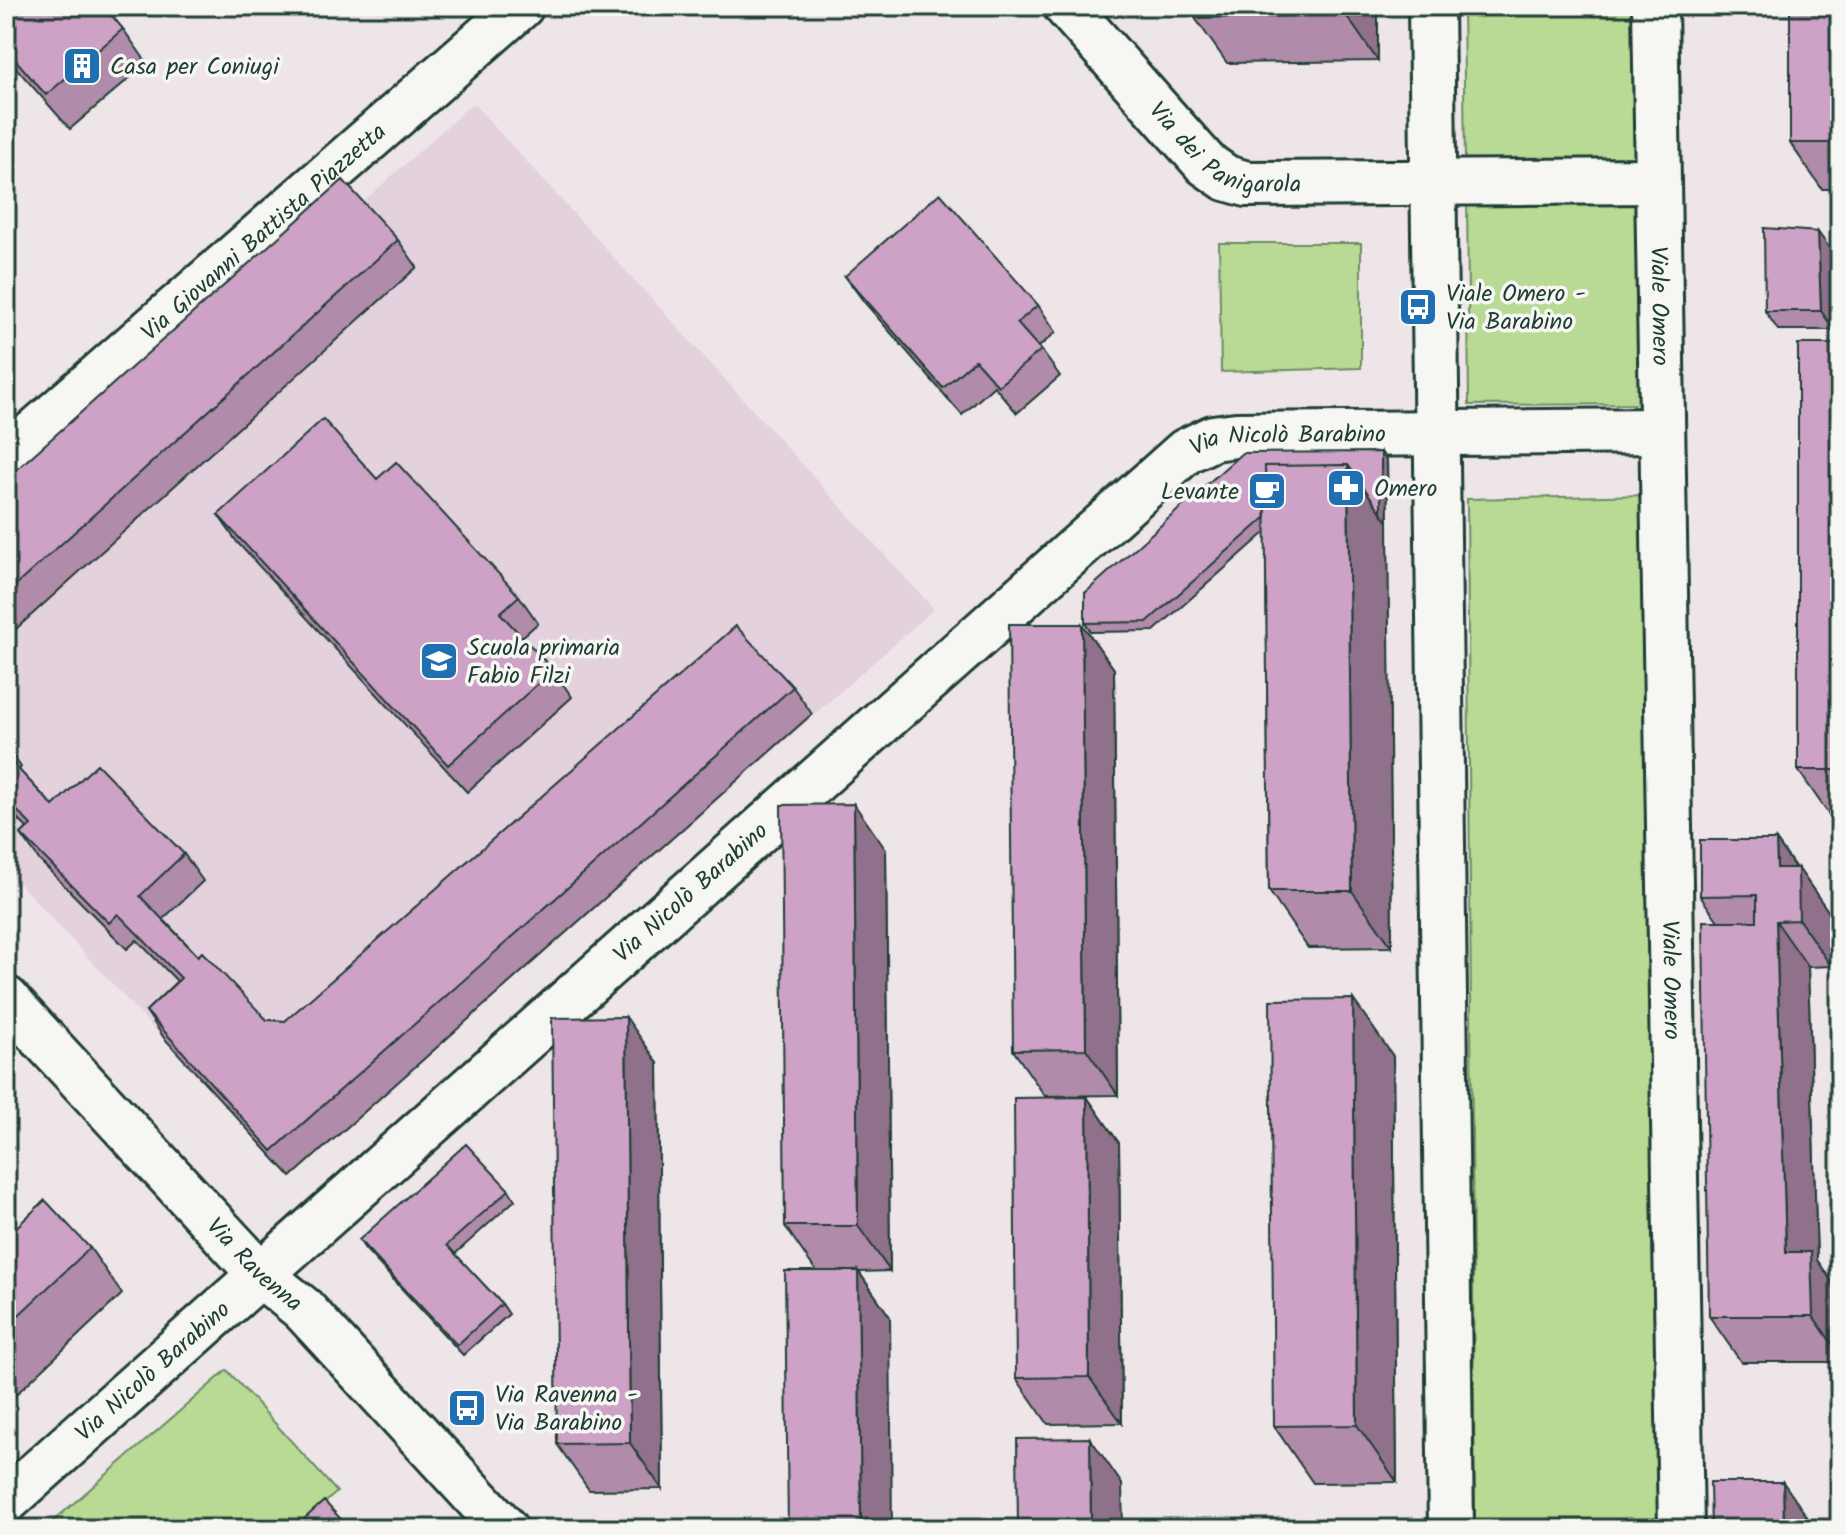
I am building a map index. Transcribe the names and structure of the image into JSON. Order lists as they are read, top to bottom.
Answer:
{
  "streets": {
    "street": [
      "Via dei Panigarola",
      "Via Giovanni Battista Piazzetta",
      "Viale Omero",
      "Via Nicolò Barabino",
      "Via Ravenna"
    ]
  },
  "crossings": [
    ["Via Nicolò Barabino", "Via Ravenna"]
  ],
  "places": {
    "building": ["Casa per Coniugi"],
    "bus stop": ["Viale Omero - Via Barabino", "Via Ravenna - Via Barabino"],
    "pharmacy": ["Omero"],
    "cafe": ["Levante"],
    "school or university": ["Scuola primaria Fabio Filzi"]
  }
}
